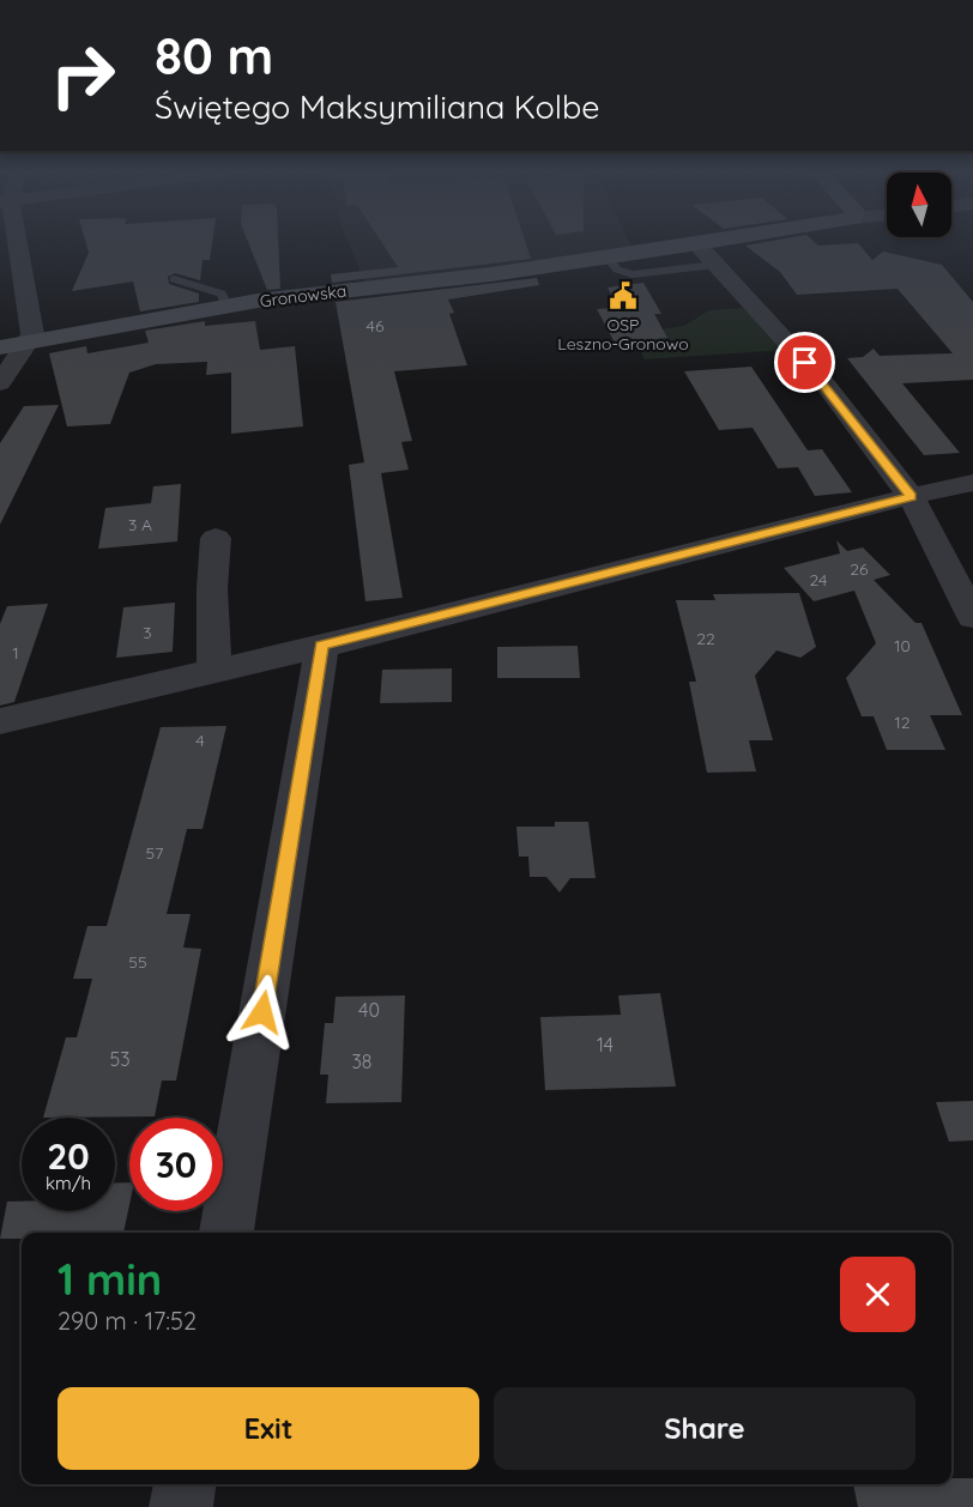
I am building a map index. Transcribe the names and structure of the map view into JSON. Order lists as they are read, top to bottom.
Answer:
{
  "streets": {
    "street": ["Gronowska"]
  },
  "places": {
    "public building": ["OSP Leszno-Gronowo"]
  },
  "house_numbers": [
    "46",
    "3 A",
    "26",
    "24",
    "3",
    "22",
    "10",
    "1",
    "12",
    "4",
    "57",
    "55",
    "40",
    "14",
    "53",
    "38"
  ],
  "north": "top",
  "page": {
    "turn": ["80 m", "Świętego Maksymiliana Kolbe"],
    "speed": "20 km/h",
    "limit": "30",
    "heading": ["1 min", "290 m · 17:52"],
    "buttons": ["Exit", "Share"]
  }
}
